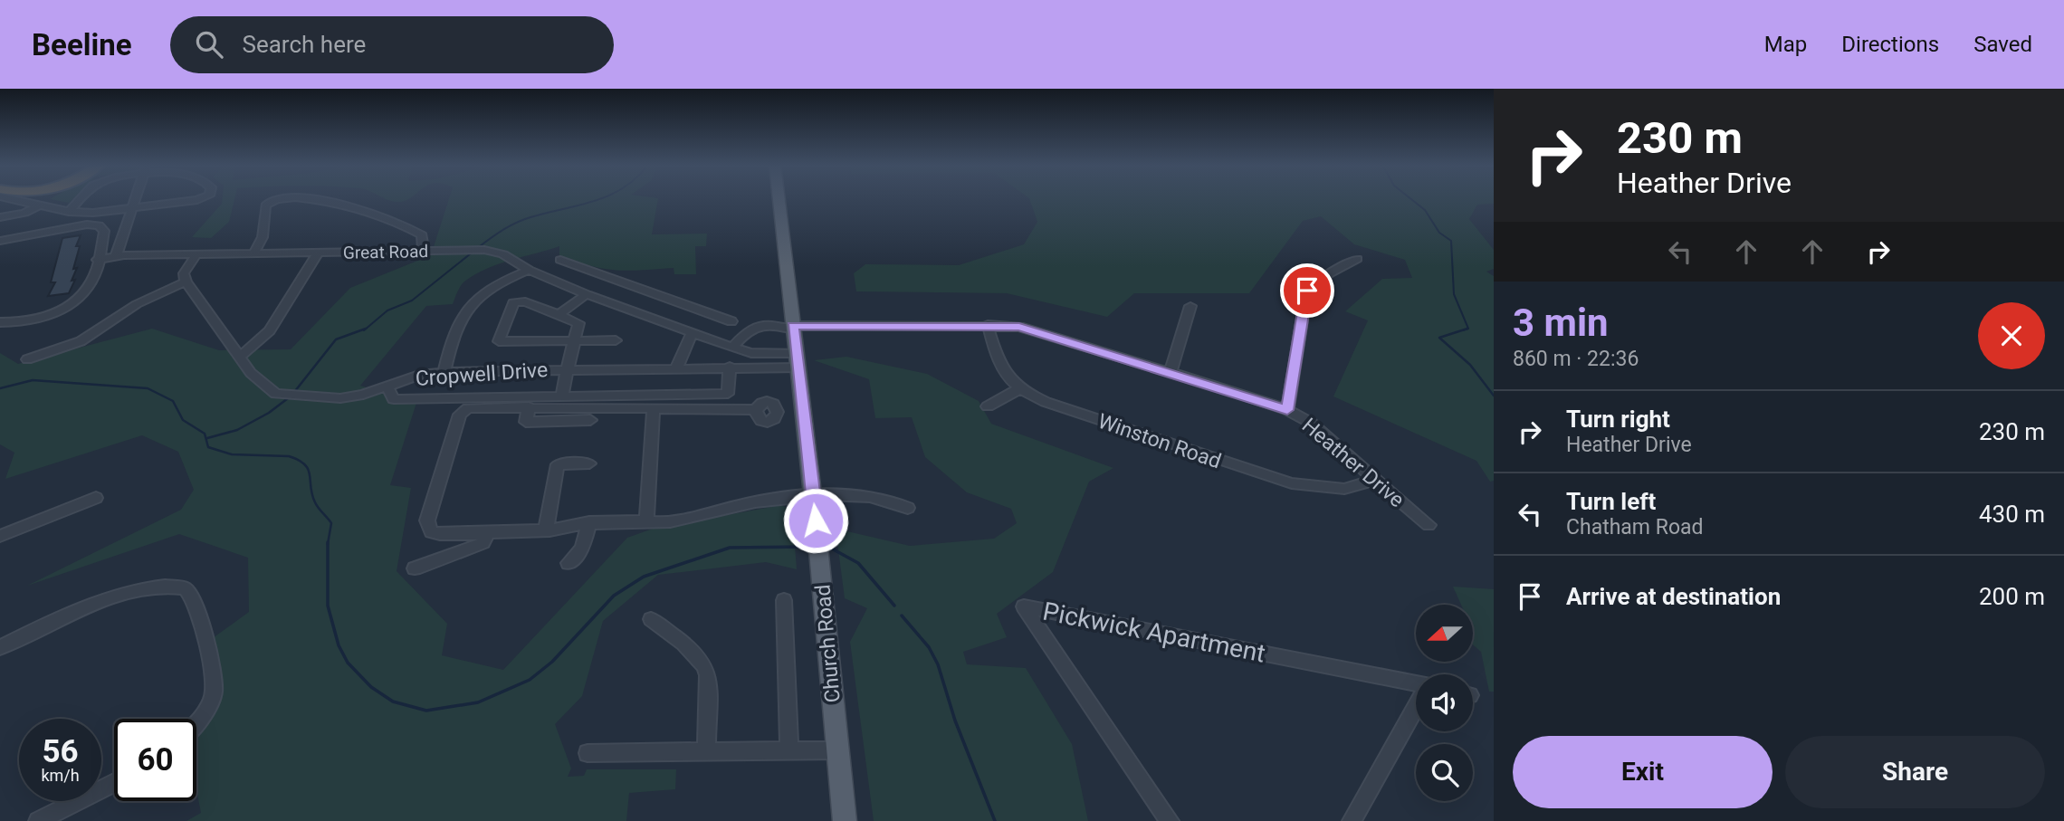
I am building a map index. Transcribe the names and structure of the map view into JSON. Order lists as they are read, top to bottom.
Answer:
{
  "streets": {
    "main road": ["Church Road"],
    "street": [
      "Great Road",
      "Cropwell Drive",
      "Winston Road",
      "Heather Drive",
      "Pickwick Apartment"
    ]
  },
  "crossings": [
    ["Great Road", "Cropwell Drive"],
    ["Great Road", "Church Road"],
    ["Cropwell Drive", "Church Road"],
    ["Winston Road", "Heather Drive"],
    ["Heather Drive", "Church Road"]
  ],
  "north": "left",
  "page": {
    "header": "Beeline",
    "search": "Search here",
    "nav": ["Map", "Directions", "Saved"],
    "turn": ["230 m", "Heather Drive"],
    "heading": ["3 min", "860 m · 22:36"],
    "list": [
      {
        "name": "Turn right",
        "note": "Heather Drive",
        "value": "230 m"
      },
      {
        "name": "Turn left",
        "note": "Chatham Road",
        "value": "430 m"
      },
      {
        "name": "Arrive at destination",
        "value": "200 m"
      }
    ],
    "speed": "56 km/h",
    "limit": "60",
    "buttons": ["Exit", "Share"]
  }
}
